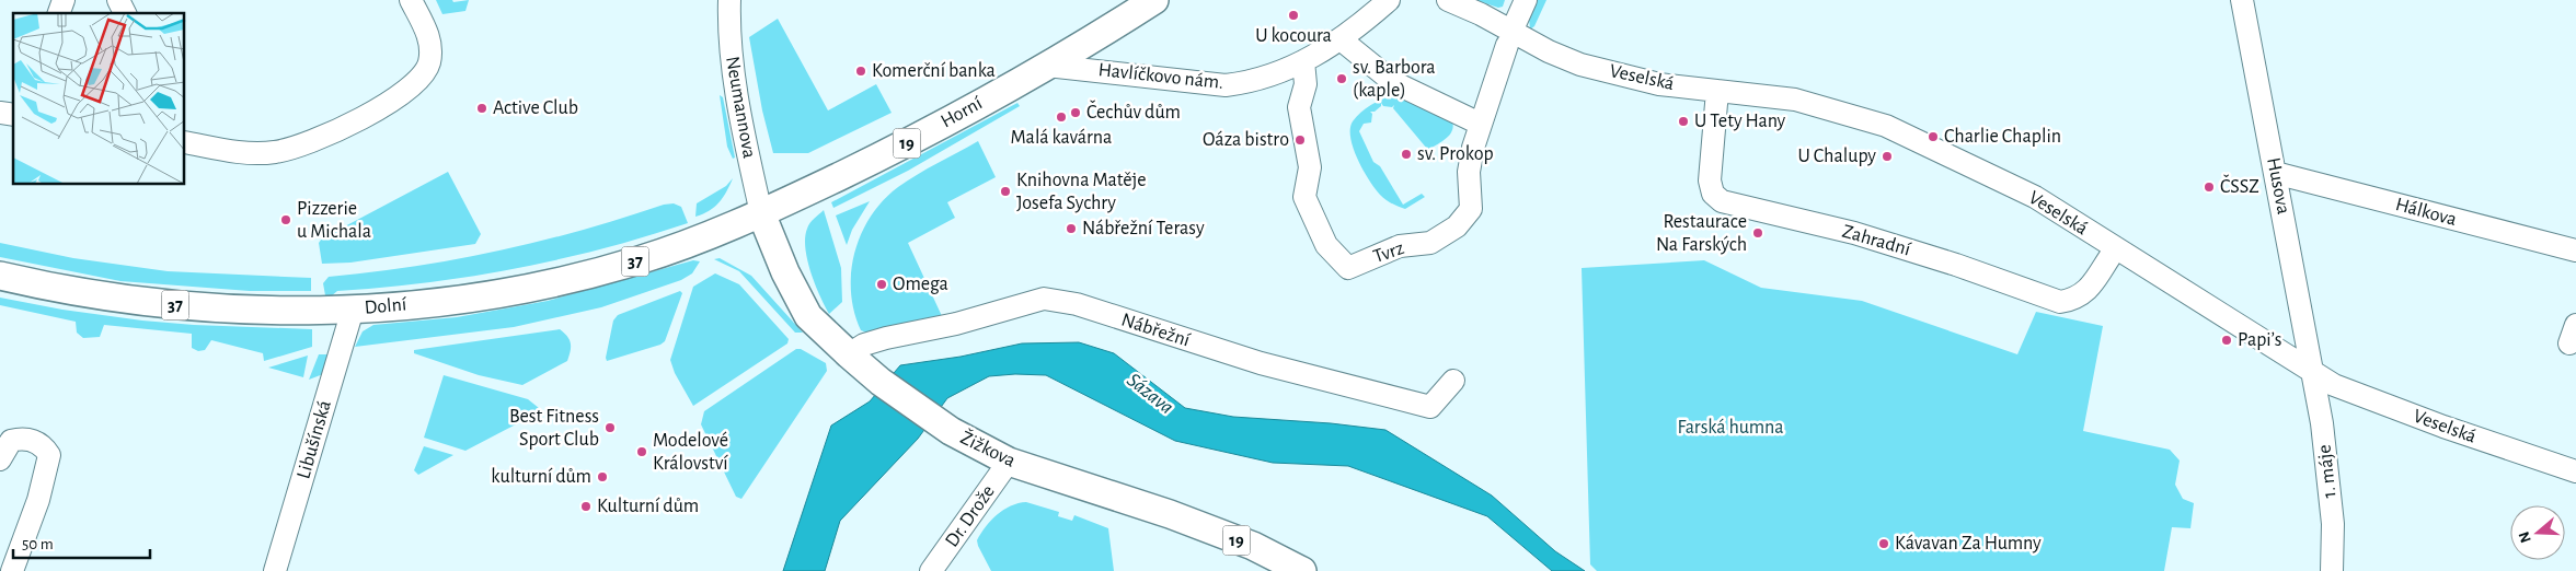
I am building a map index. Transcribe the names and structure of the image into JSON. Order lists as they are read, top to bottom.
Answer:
{
  "streets": {
    "main road": [
      "Horní",
      "19",
      "37",
      "Dolní",
      "Žižkova"
    ],
    "street": [
      "Havlíčkovo nám.",
      "Veselská",
      "Neumannova",
      "Husova",
      "Hálkova",
      "Zahradní",
      "Tvrz",
      "Nábřežní",
      "Libušínská",
      "1. máje",
      "Dr. Drože"
    ]
  },
  "crossings": [
    ["Havlíčkovo nám.", "Horní"],
    ["Havlíčkovo nám.", "Tvrz"],
    ["Veselská", "Husova"],
    ["Veselská", "Zahradní"],
    ["Veselská", "Tvrz"],
    ["Veselská", "1. máje"],
    ["Neumannova", "Horní"],
    ["Neumannova", "Dolní"],
    ["Neumannova", "Žižkova"],
    ["Horní", "Dolní"],
    ["Horní", "Žižkova"],
    ["Husova", "Hálkova"],
    ["Husova", "1. máje"],
    ["Dolní", "Libušínská"],
    ["Dolní", "Žižkova"],
    ["Nábřežní", "Žižkova"],
    ["Žižkova", "Dr. Drože"]
  ],
  "water": ["Sázava"],
  "parks": ["Farská humna"],
  "places": [
    "U kocoura",
    "Komerční banka",
    "sv. Barbora (kaple)",
    "Active Club",
    "Čechův dům",
    "Malá kavárna",
    "U Tety Hany",
    "Charlie Chaplin",
    "Oáza bistro",
    "sv. Prokop",
    "U Chalupy",
    "ČSSZ",
    "Knihovna Matěje Josefa Sychry",
    "Pizzerie u Michala",
    "Nábřežní Terasy",
    "Restaurace Na Farských",
    "Omega",
    "Papi’s",
    "Best Fitness Sport Club",
    "Modelové Království",
    "kulturní dům",
    "Kulturní dům",
    "Kávavan Za Humny"
  ],
  "scale_bar": "50 m",
  "north": "left"
}
